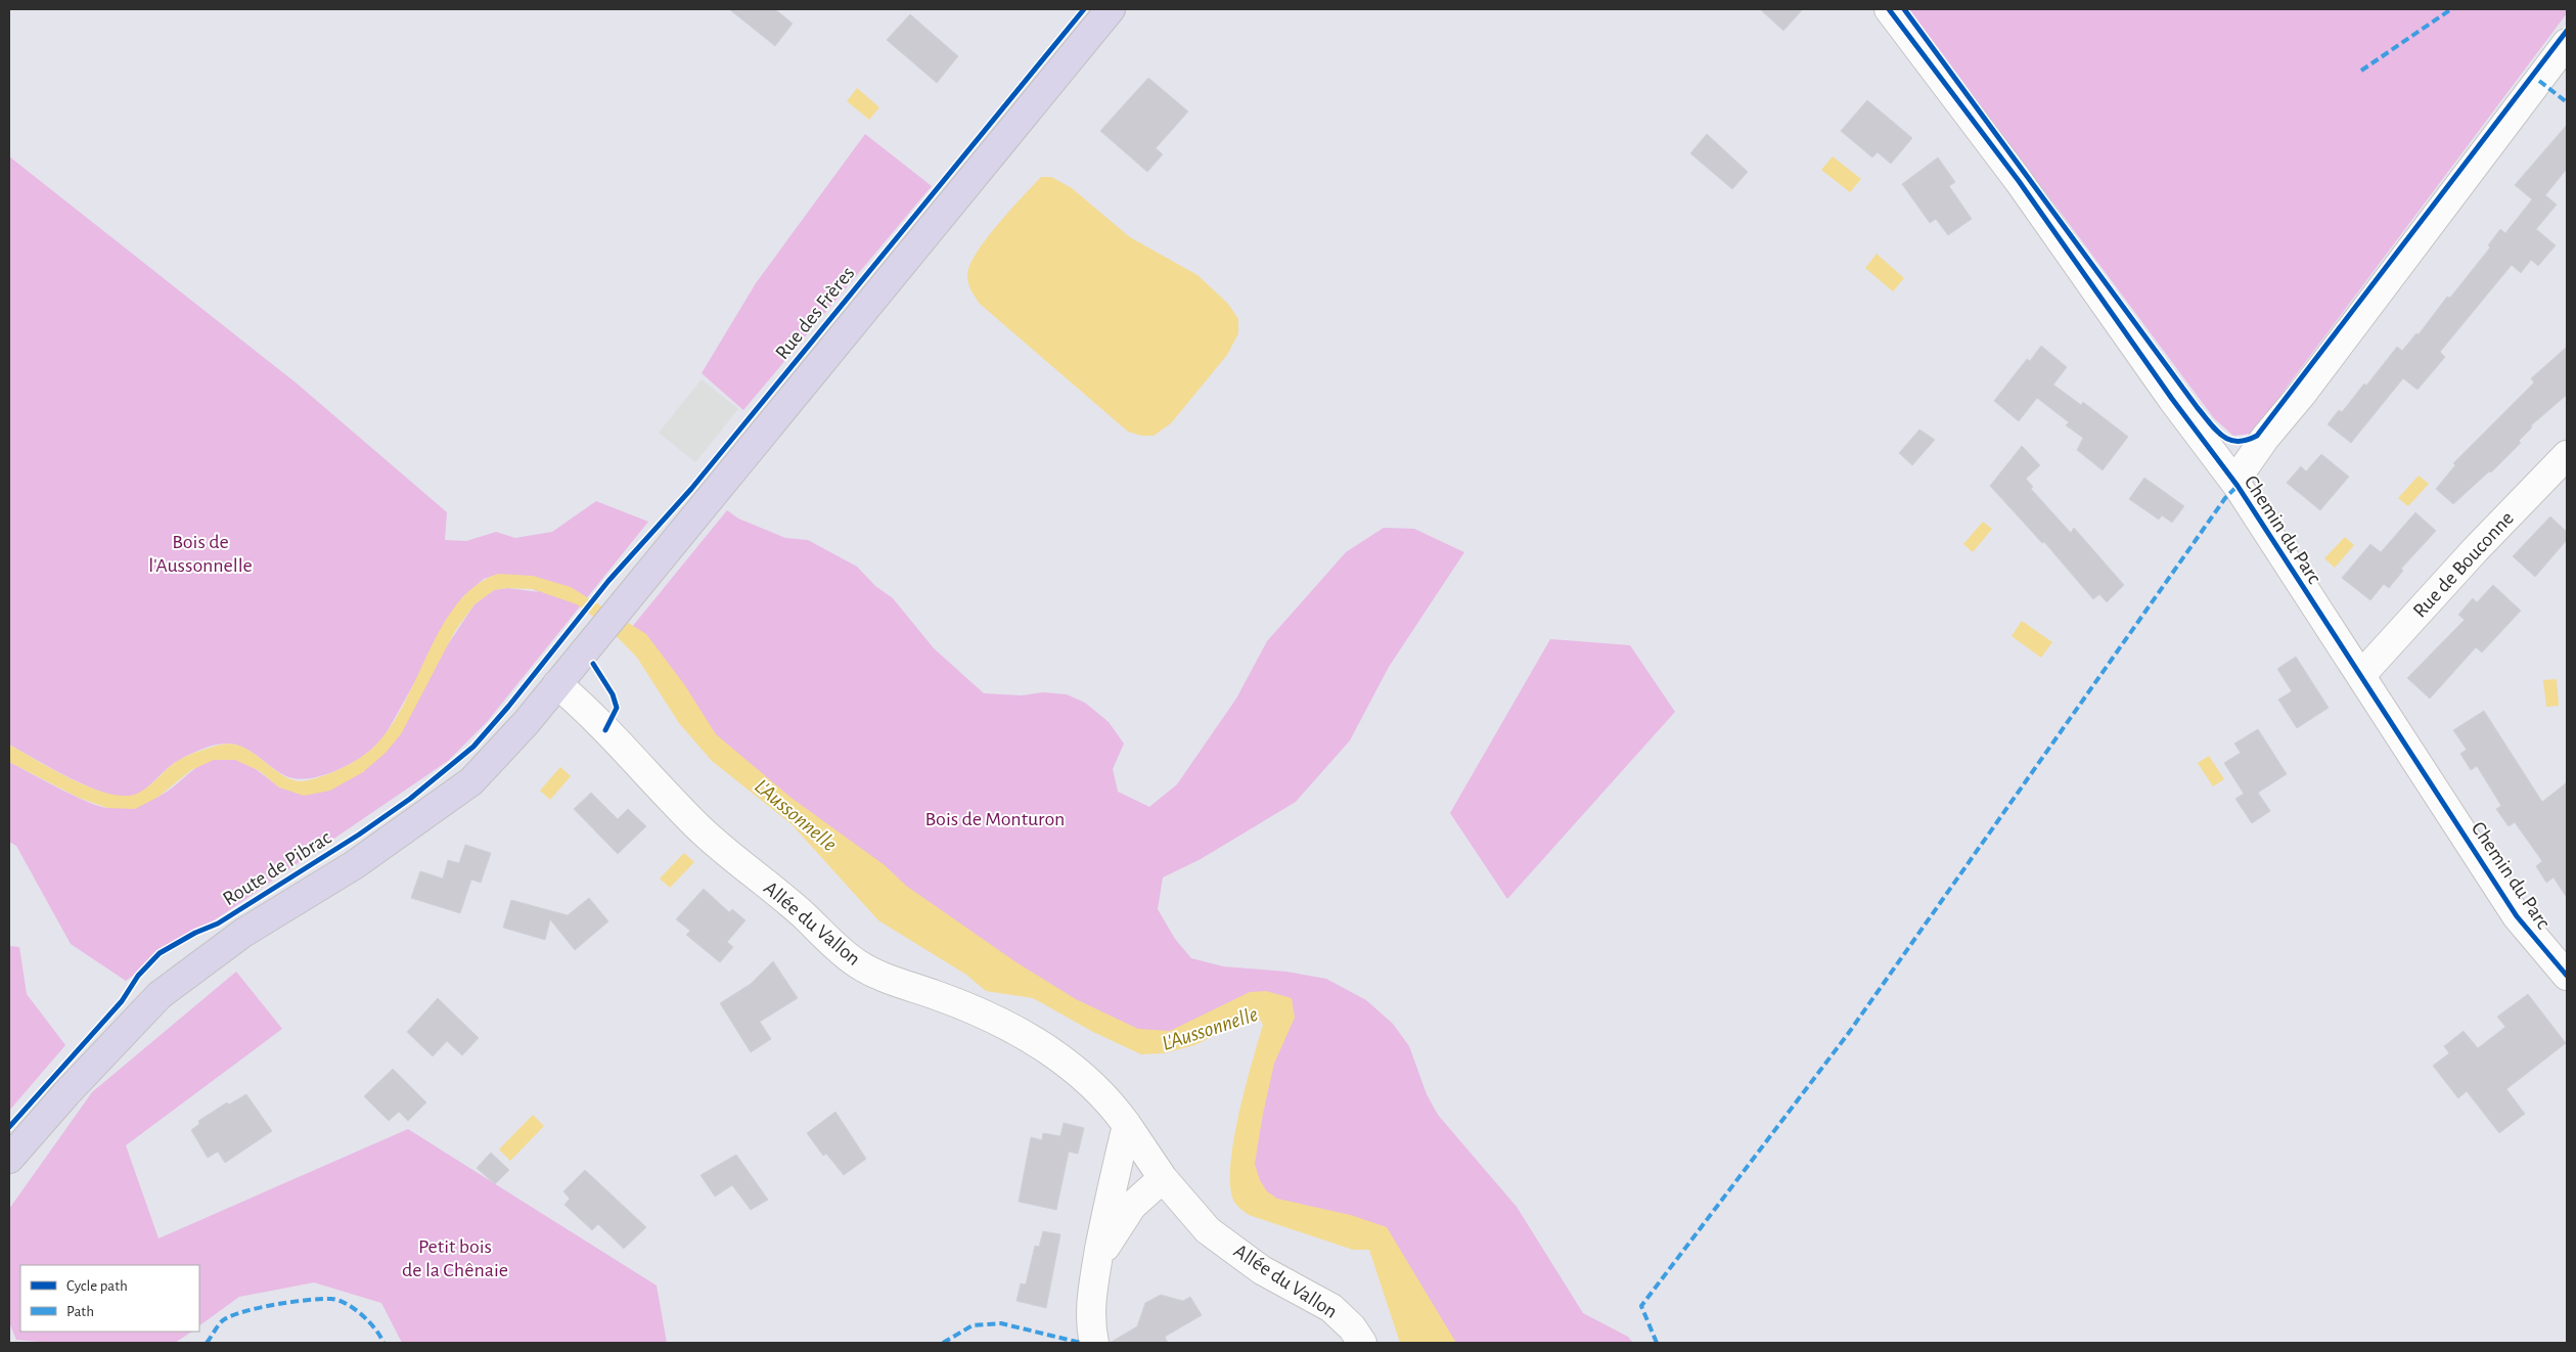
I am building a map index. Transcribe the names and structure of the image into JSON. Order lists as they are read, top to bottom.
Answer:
{
  "streets": {
    "main road": ["Rue des Frères", "Route de Pibrac"],
    "street": ["Chemin du Parc", "Rue de Bouconne", "Allée du Vallon"]
  },
  "crossings": [
    ["Rue des Frères", "Route de Pibrac"],
    ["Rue des Frères", "Allée du Vallon"],
    ["Chemin du Parc", "Rue de Bouconne"],
    ["Route de Pibrac", "Allée du Vallon"]
  ],
  "water": ["L'Aussonnelle"],
  "parks": ["Bois de l'Aussonnelle", "Bois de Monturon", "Petit bois de la Chênaie"],
  "legend": ["Cycle path", "Path"]
}
